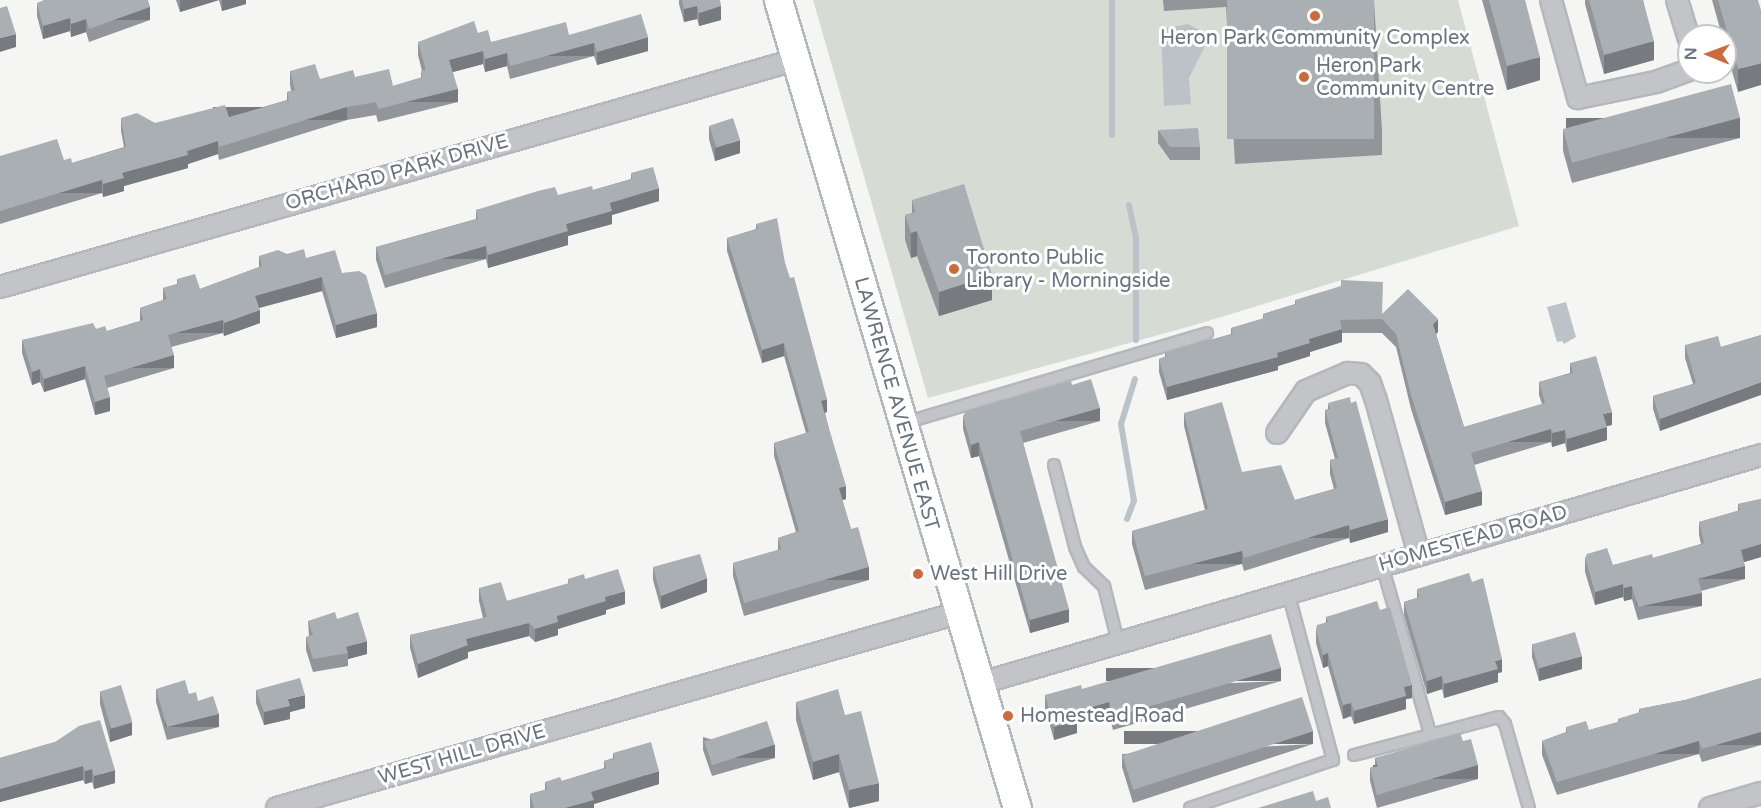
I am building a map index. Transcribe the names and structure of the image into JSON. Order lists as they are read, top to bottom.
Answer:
{
  "streets": {
    "main road": ["LAWRENCE AVENUE EAST"],
    "street": ["ORCHARD PARK DRIVE", "HOMESTEAD ROAD", "WEST HILL DRIVE"]
  },
  "crossings": [
    ["ORCHARD PARK DRIVE", "LAWRENCE AVENUE EAST"],
    ["LAWRENCE AVENUE EAST", "HOMESTEAD ROAD"],
    ["LAWRENCE AVENUE EAST", "WEST HILL DRIVE"]
  ],
  "places": [
    "Heron Park Community Complex",
    "Heron Park Community Centre",
    "Toronto Public Library - Morningside",
    "West Hill Drive",
    "Homestead Road"
  ],
  "north": "left"
}
